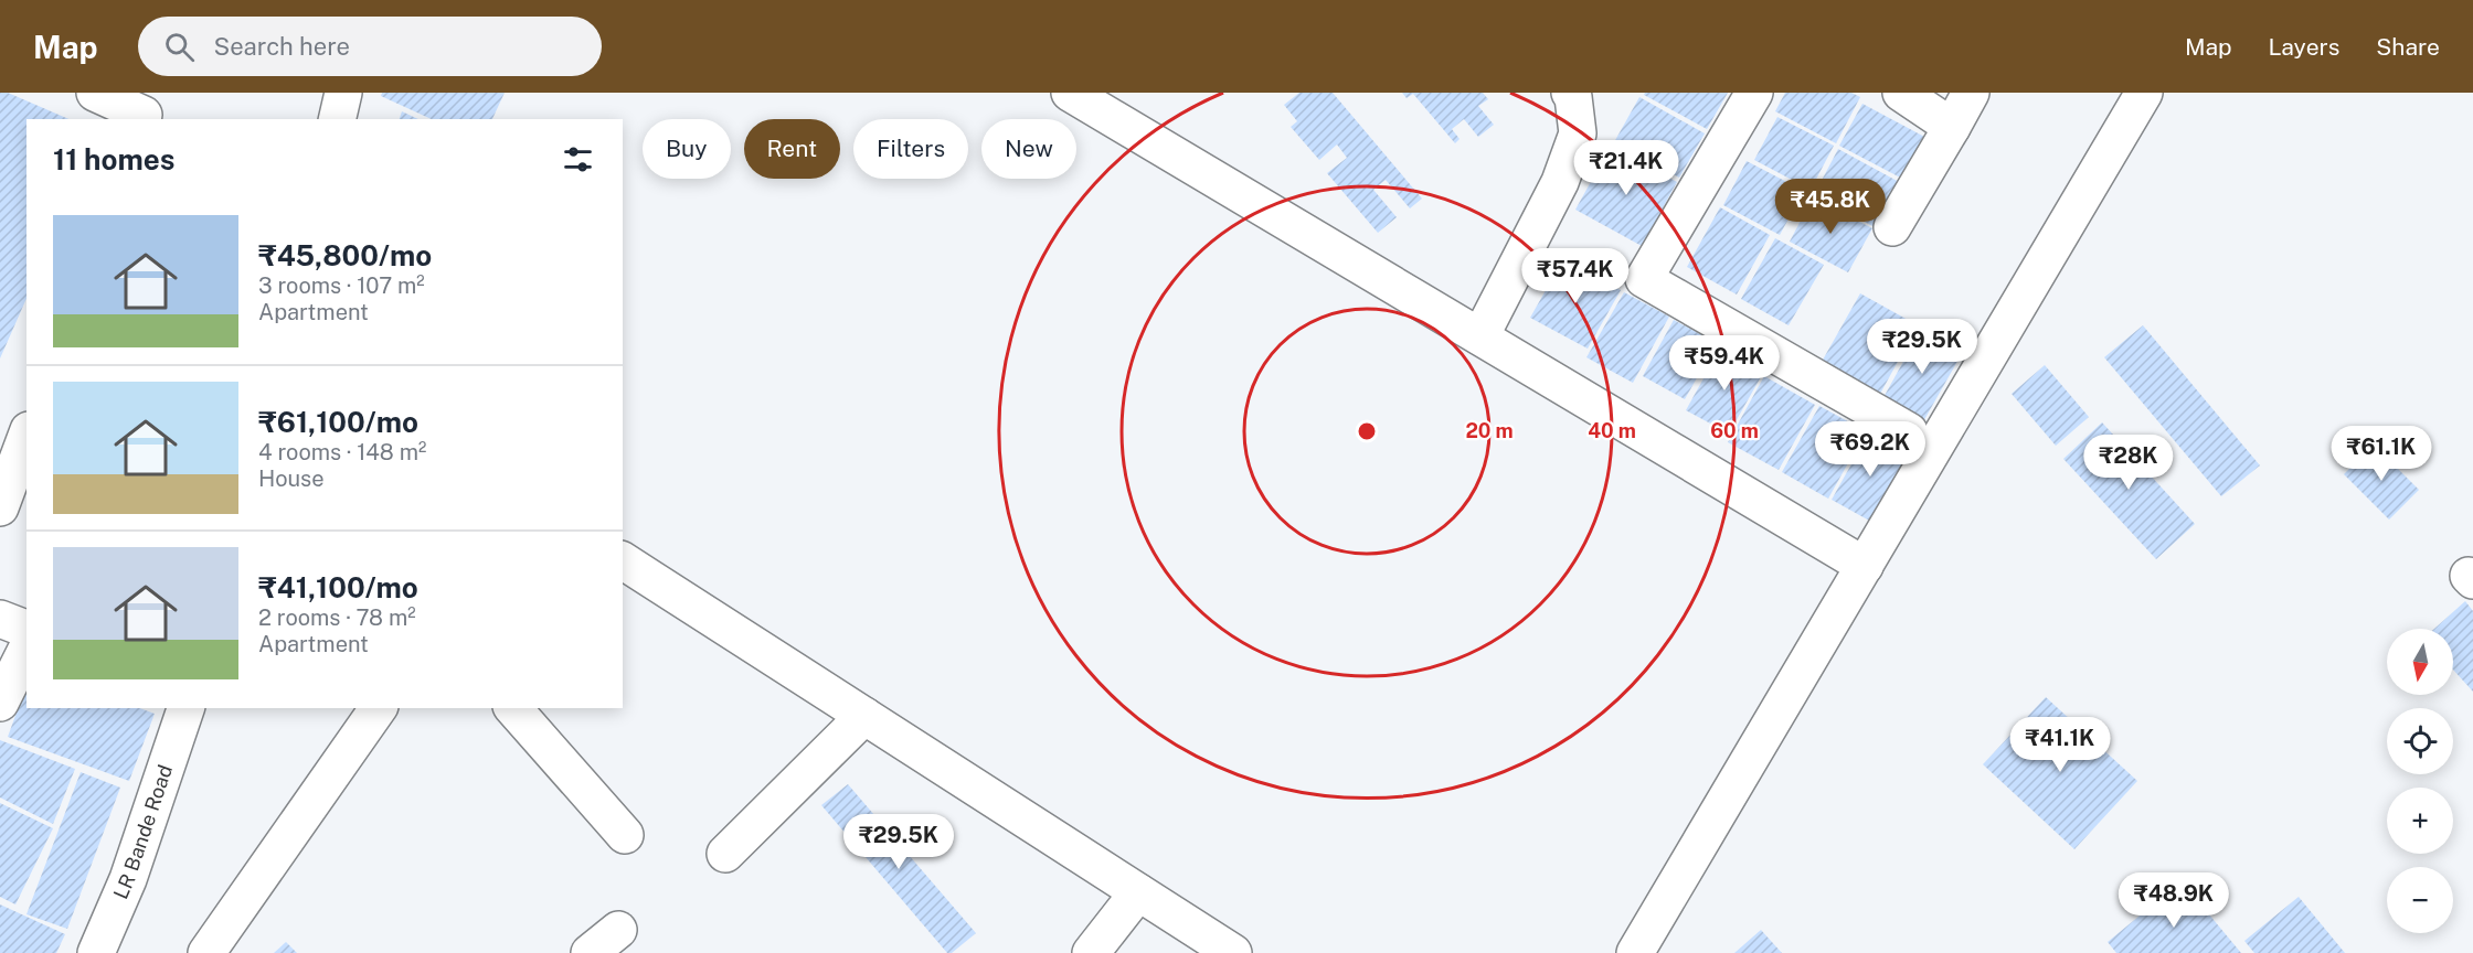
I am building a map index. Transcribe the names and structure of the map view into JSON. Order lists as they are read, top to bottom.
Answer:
{
  "streets": {
    "street": ["LR Bande Road"]
  },
  "north": "bottom",
  "page": {
    "header": "Map",
    "search": "Search here",
    "nav": ["Map", "Layers", "Share"],
    "chip": [
      "Buy",
      "Rent",
      "Filters",
      "New"
    ],
    "heading": "11 homes",
    "price": [
      "₹21.4K",
      "₹45.8K",
      "₹57.4K",
      "₹29.5K",
      "₹59.4K",
      "₹69.2K",
      "₹61.1K",
      "₹28K",
      "₹41.1K",
      "₹29.5K",
      "₹48.9K"
    ],
    "list": [
      {
        "name": "₹45,800/mo",
        "note": "3 rooms · 107 m² · Apartment"
      },
      {
        "name": "₹61,100/mo",
        "note": "4 rooms · 148 m² · House"
      },
      {
        "name": "₹41,100/mo",
        "note": "2 rooms · 78 m² · Apartment"
      }
    ],
    "map_buttons": ["+", "−"]
  },
  "rings": ["20 m", "40 m", "60 m"]
}
